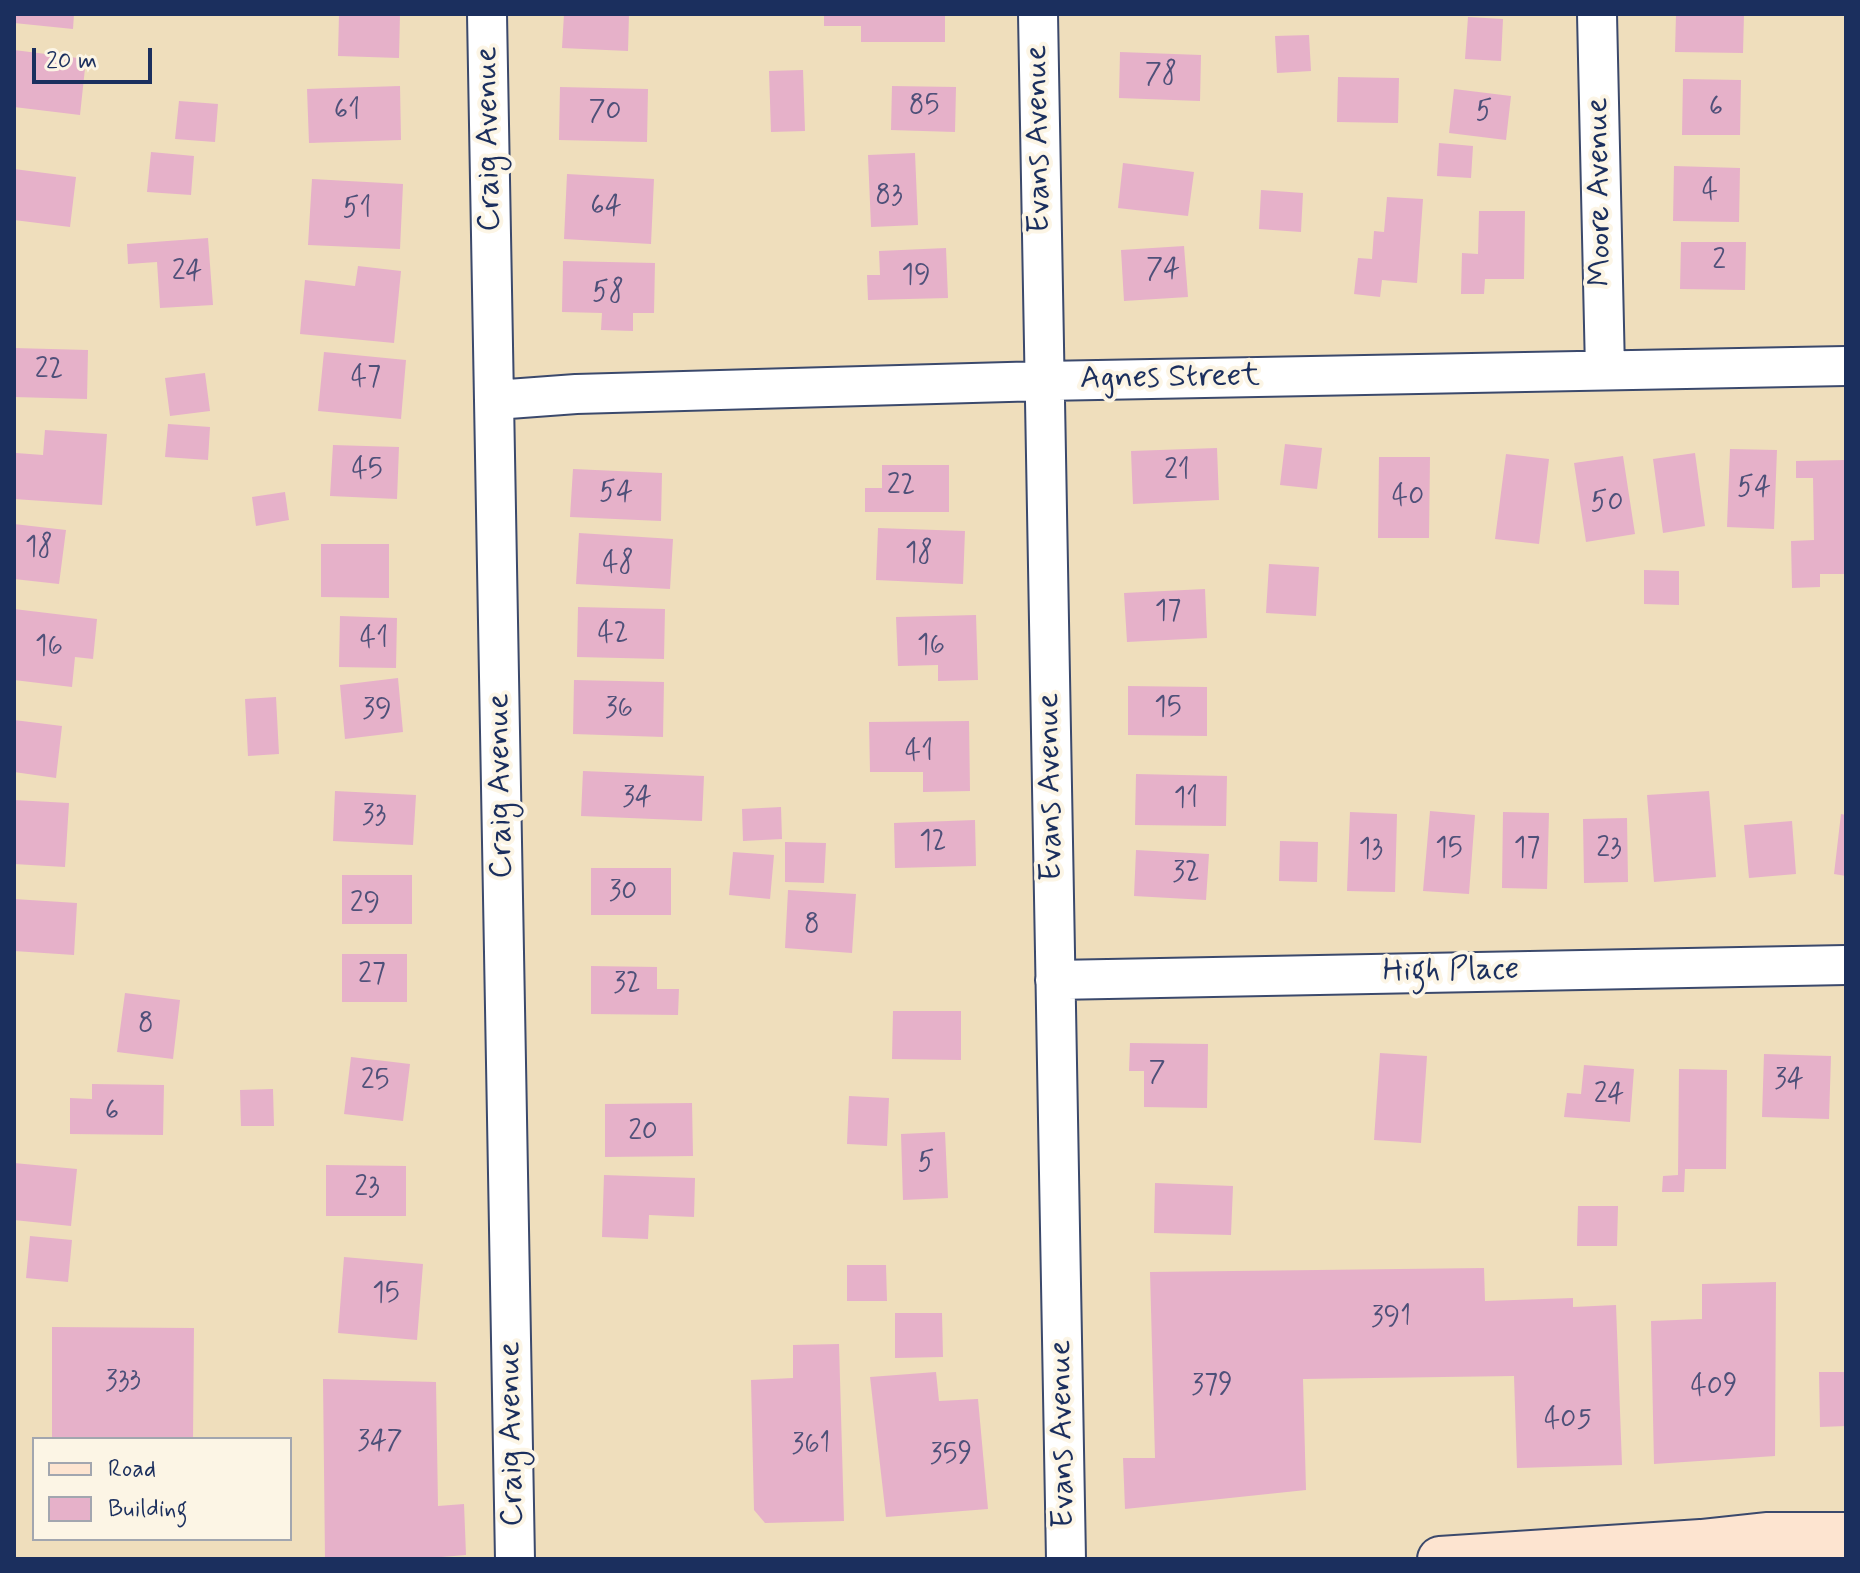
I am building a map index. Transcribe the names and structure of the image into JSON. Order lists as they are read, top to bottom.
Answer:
{
  "streets": {
    "street": [
      "Craig Avenue",
      "Evans Avenue",
      "Moore Avenue",
      "Agnes Street",
      "High Place"
    ]
  },
  "crossings": [
    ["Craig Avenue", "Agnes Street"],
    ["Evans Avenue", "Agnes Street"],
    ["Evans Avenue", "High Place"],
    ["Moore Avenue", "Agnes Street"]
  ],
  "house_numbers": [
    "78",
    "85",
    "6",
    "61",
    "70",
    "5",
    "4",
    "83",
    "64",
    "51",
    "2",
    "74",
    "24",
    "19",
    "58",
    "22",
    "47",
    "45",
    "21",
    "22",
    "54",
    "54",
    "40",
    "50",
    "18",
    "18",
    "48",
    "17",
    "42",
    "41",
    "16",
    "16",
    "15",
    "36",
    "39",
    "41",
    "34",
    "11",
    "33",
    "12",
    "15",
    "17",
    "23",
    "13",
    "32",
    "30",
    "29",
    "8",
    "27",
    "32",
    "8",
    "7",
    "34",
    "25",
    "24",
    "6",
    "20",
    "5",
    "23",
    "15",
    "391",
    "333",
    "379",
    "409",
    "405",
    "347",
    "361",
    "359"
  ],
  "legend": ["Road", "Building"],
  "scale_bar": "20 m"
}
